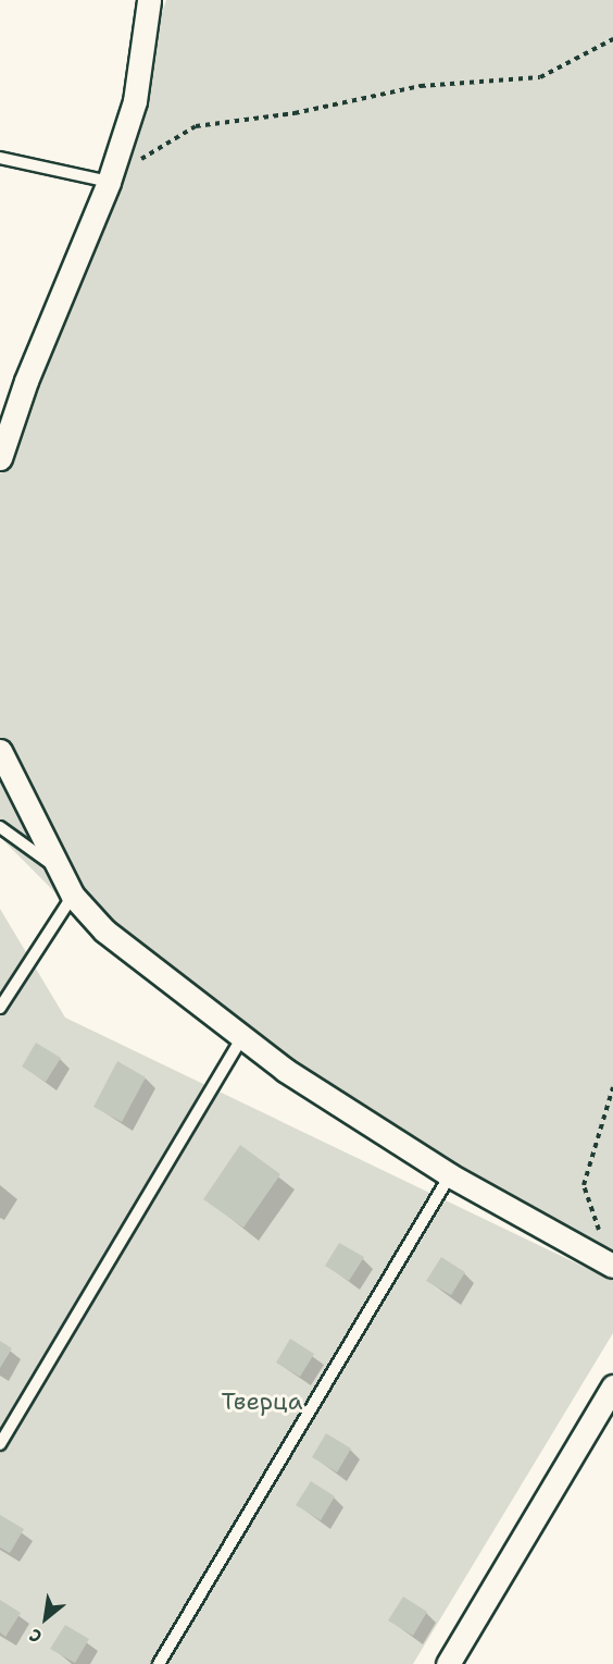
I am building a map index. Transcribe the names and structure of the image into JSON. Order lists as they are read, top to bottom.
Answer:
{
  "parks": ["Тверца"],
  "north": "bottom left"
}
